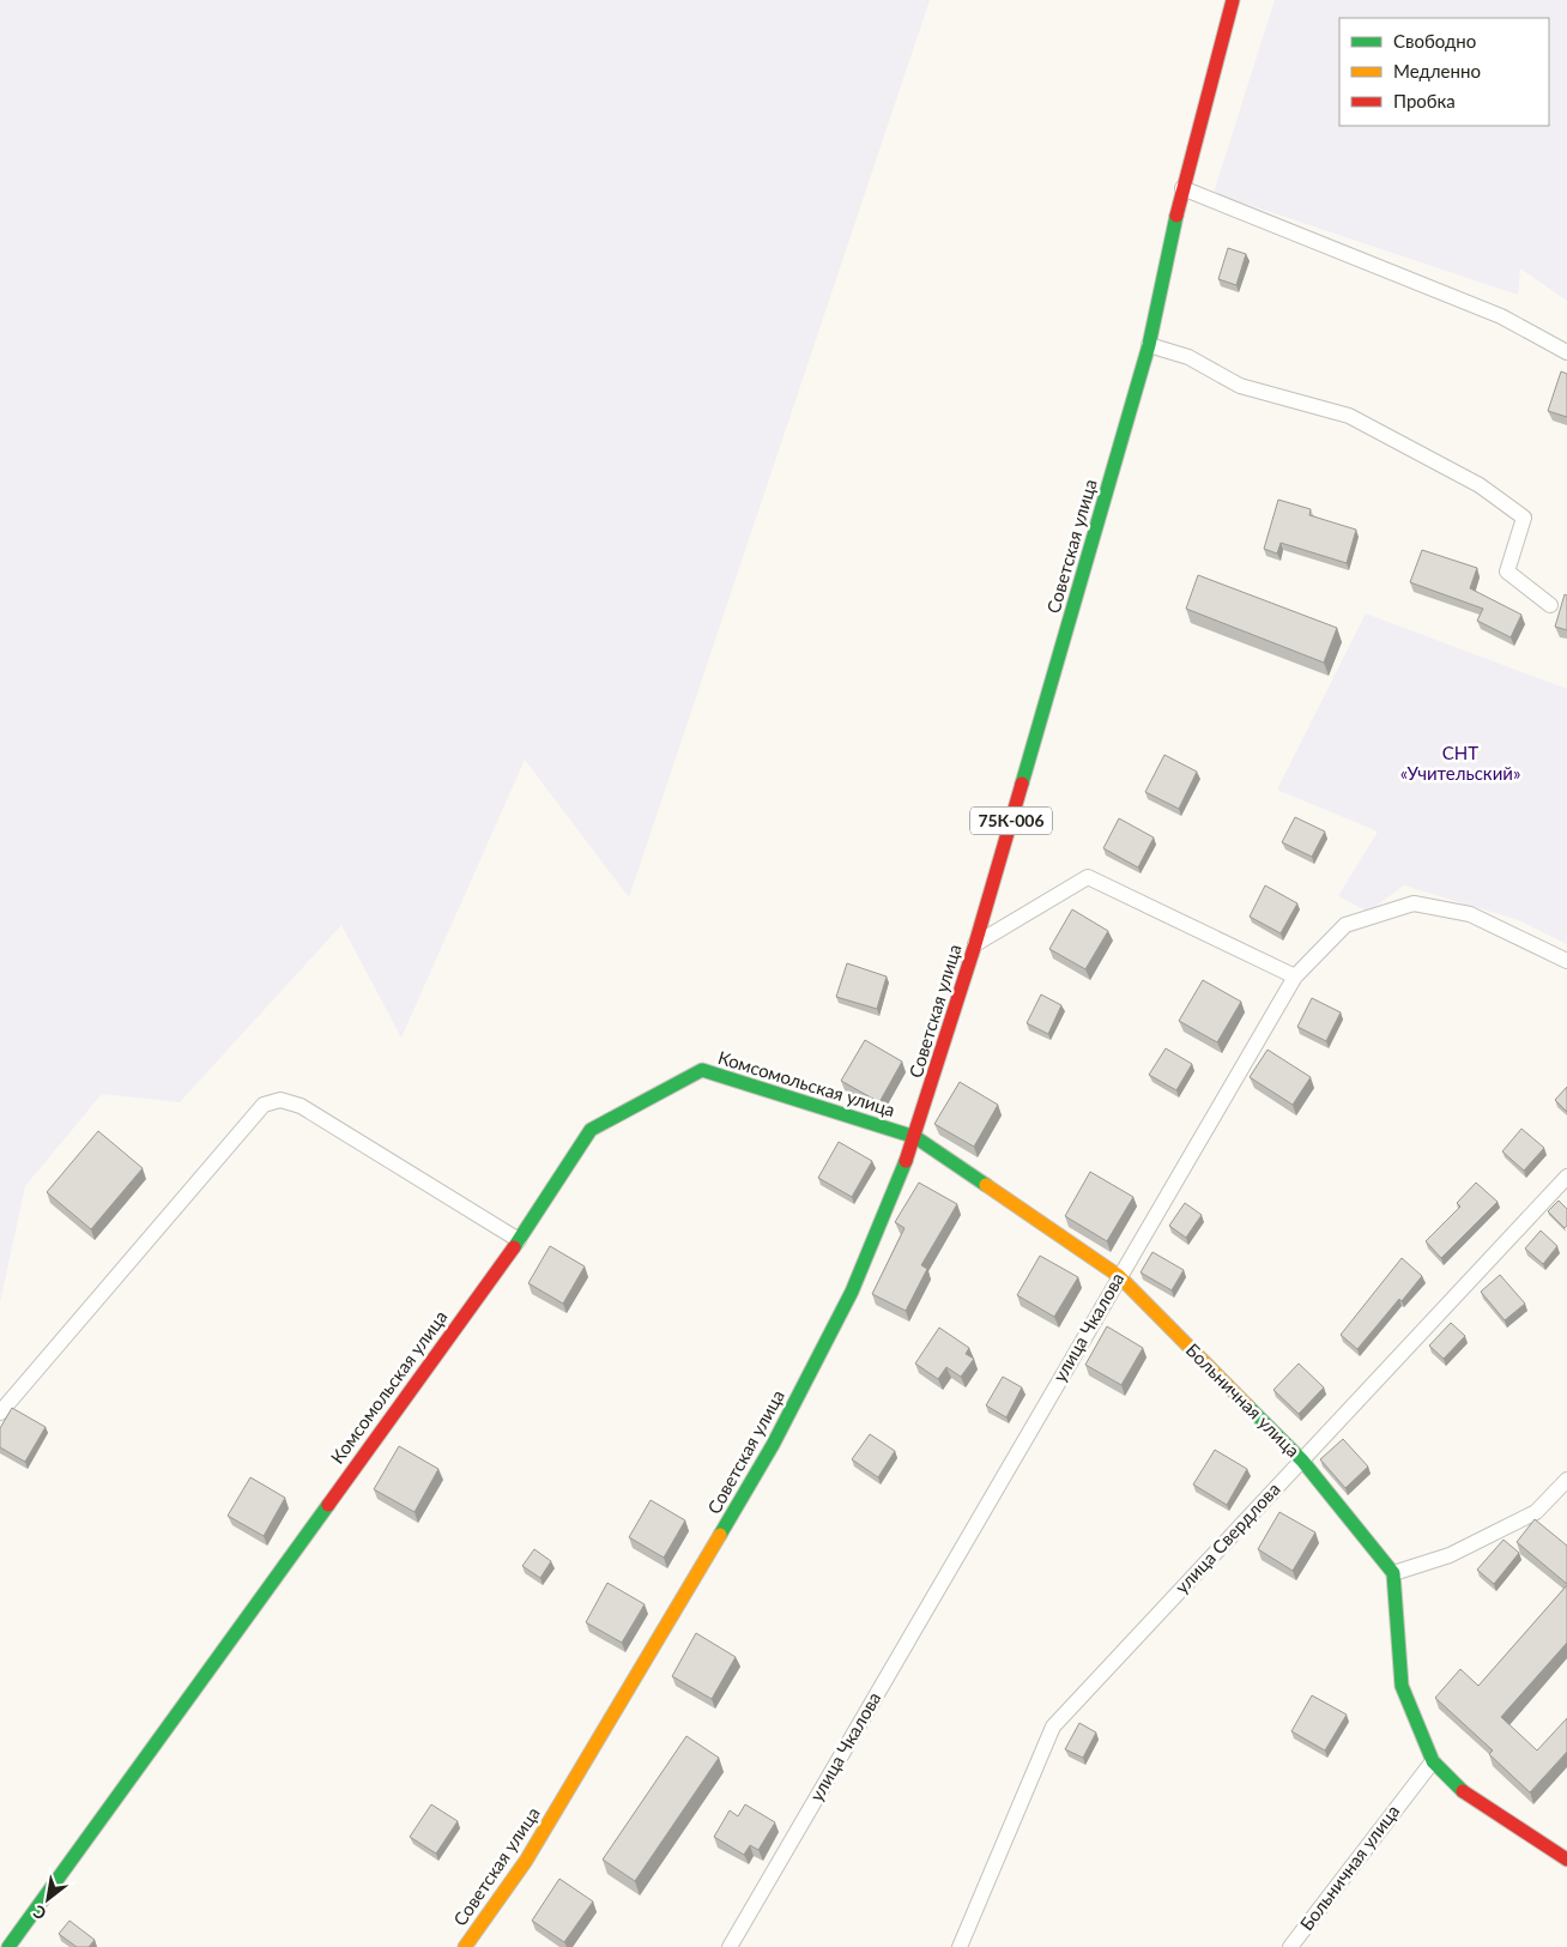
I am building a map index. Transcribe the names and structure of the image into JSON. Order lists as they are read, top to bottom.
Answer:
{
  "streets": {
    "street": [
      "Советская улица",
      "75К-006",
      "Комсомольская улица",
      "улица Чкалова",
      "Больничная улица",
      "улица Свердлова"
    ]
  },
  "crossings": [
    ["Советская улица", "Комсомольская улица"],
    ["Советская улица", "Больничная улица"],
    ["Комсомольская улица", "Больничная улица"],
    ["улица Чкалова", "Больничная улица"],
    ["Больничная улица", "улица Свердлова"]
  ],
  "parks": ["СНТ «Учительский»"],
  "legend": ["Свободно", "Медленно", "Пробка"],
  "north": "bottom left"
}
